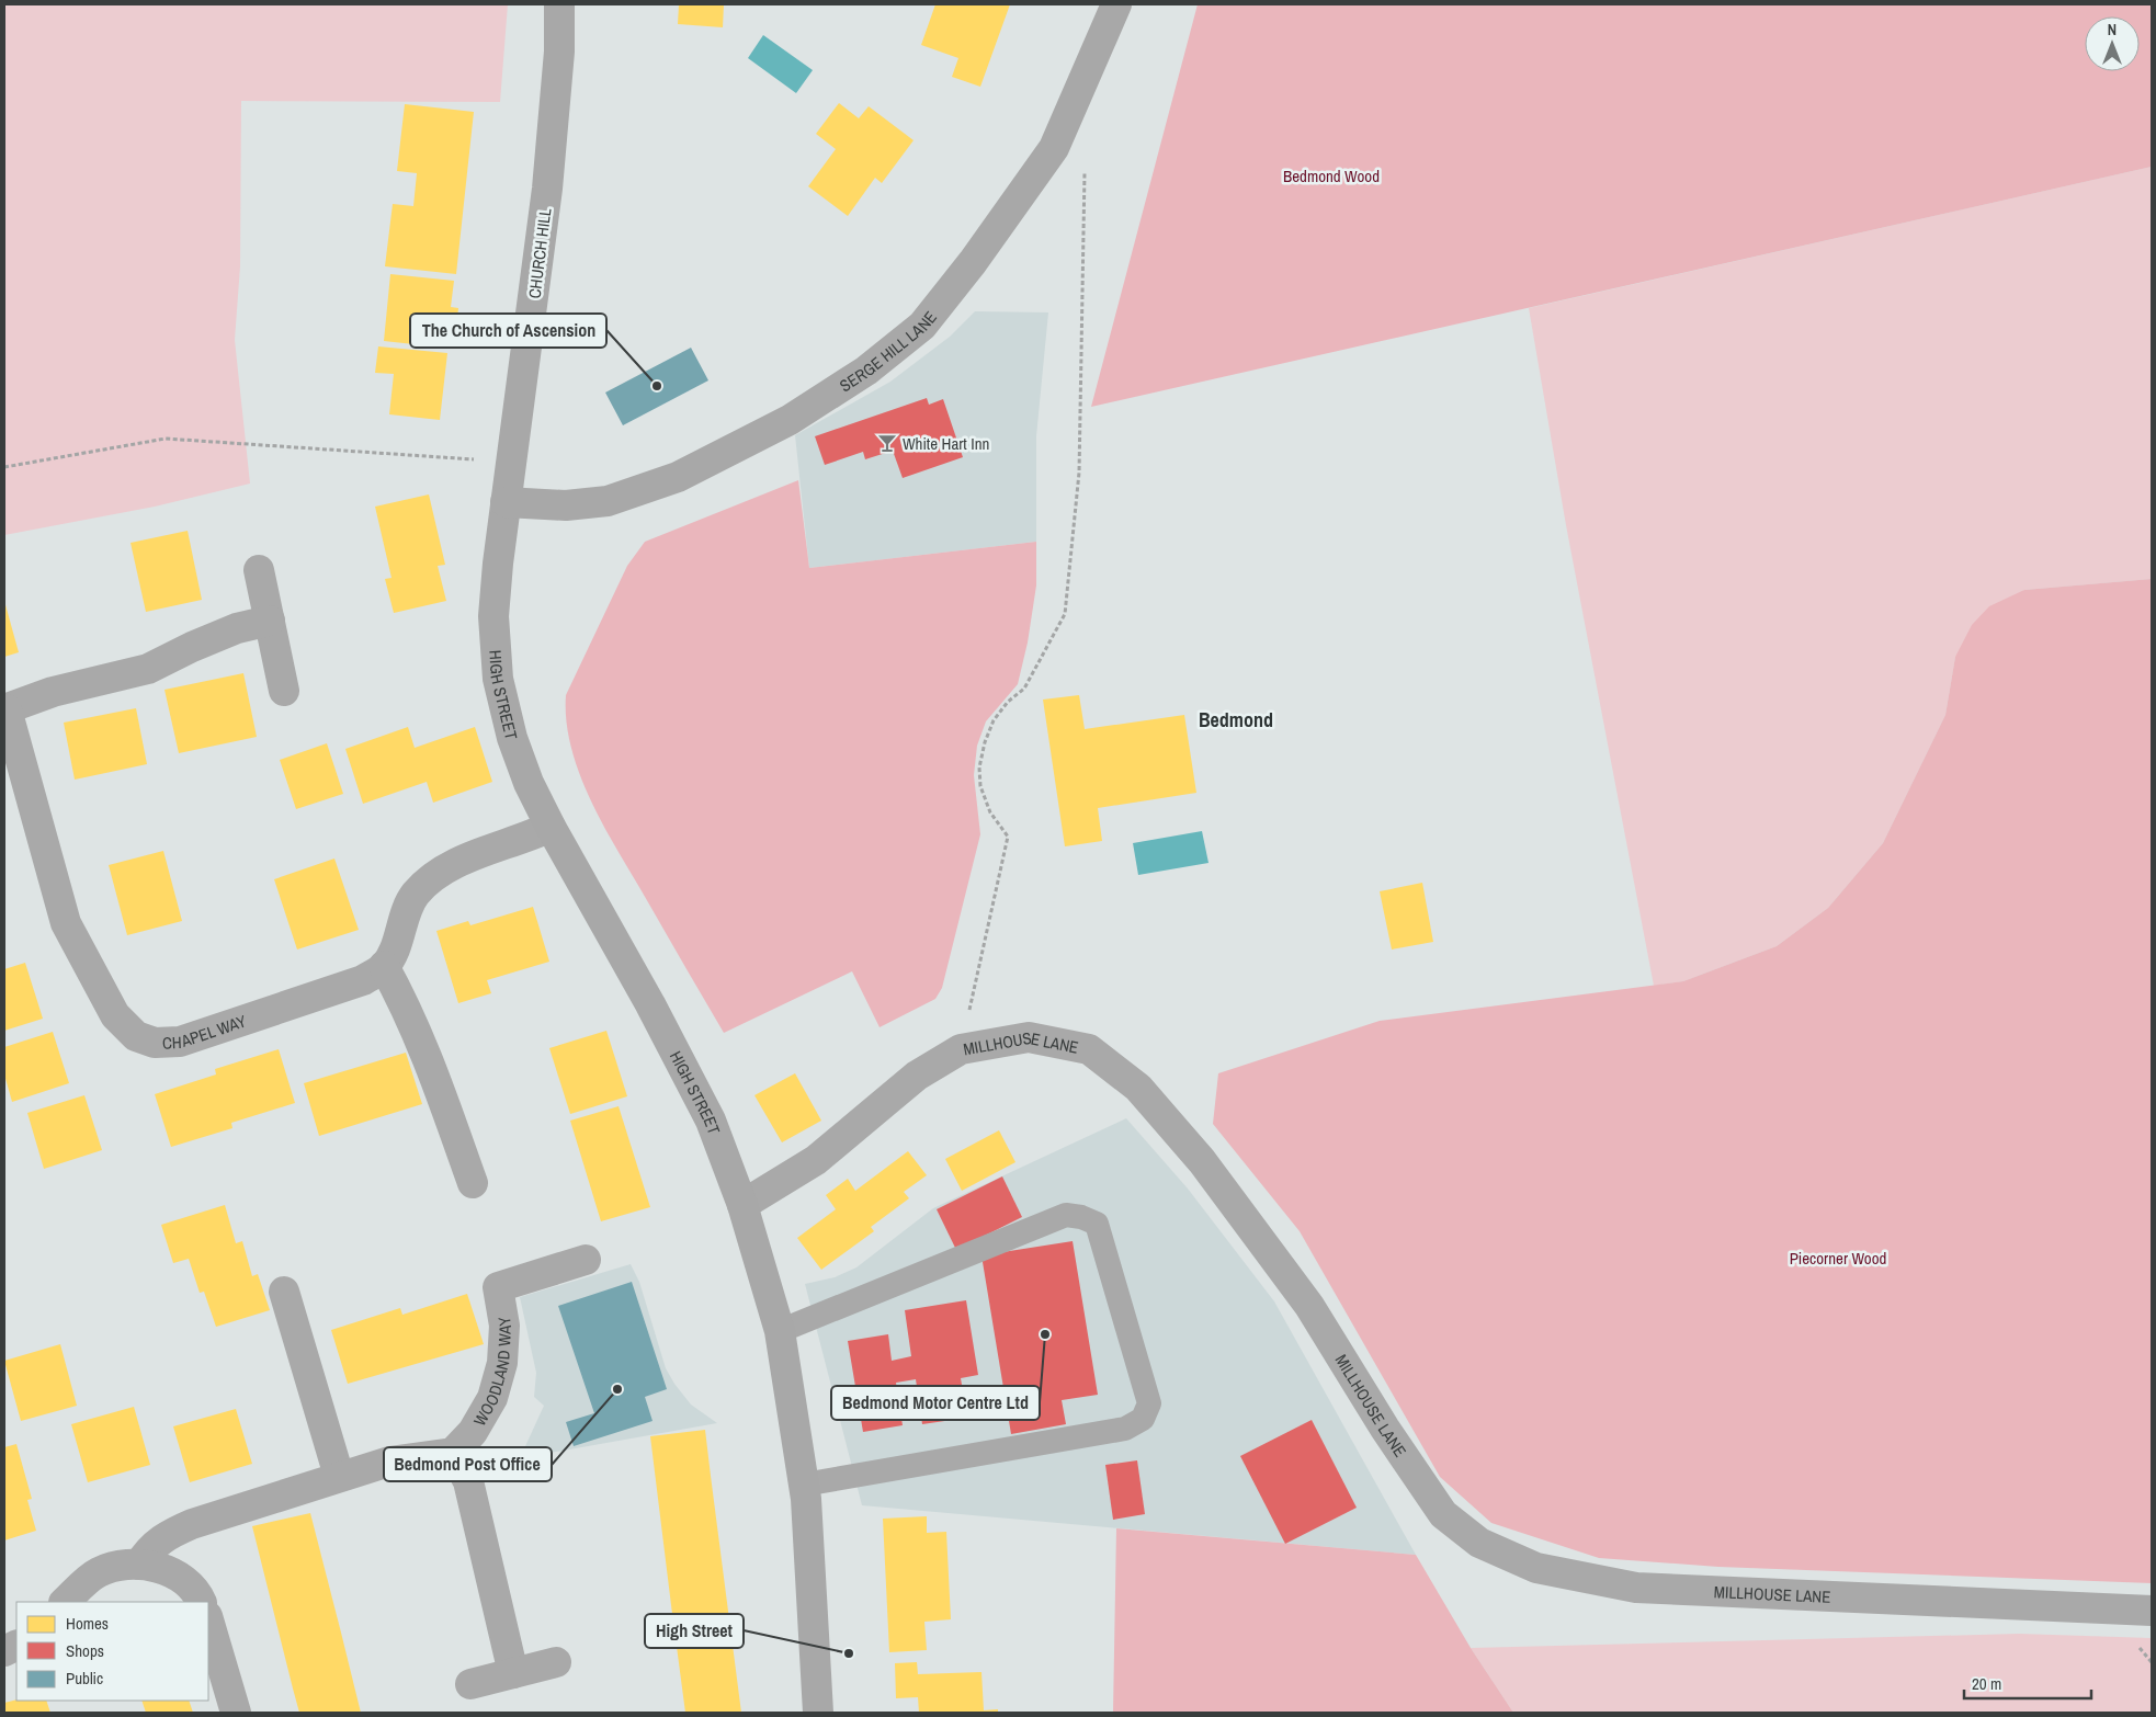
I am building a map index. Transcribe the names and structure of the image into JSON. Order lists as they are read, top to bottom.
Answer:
{
  "streets": {
    "street": [
      "CHURCH HILL",
      "SERGE HILL LANE",
      "HIGH STREET",
      "CHAPEL WAY",
      "MILLHOUSE LANE",
      "WOODLAND WAY"
    ]
  },
  "crossings": [
    ["CHURCH HILL", "SERGE HILL LANE"],
    ["CHURCH HILL", "HIGH STREET"],
    ["SERGE HILL LANE", "HIGH STREET"],
    ["HIGH STREET", "CHAPEL WAY"],
    ["HIGH STREET", "MILLHOUSE LANE"]
  ],
  "districts": ["Bedmond"],
  "parks": ["Bedmond Wood", "Piecorner Wood"],
  "places": {
    "other": [
      "The Church of Ascension",
      "Bedmond Motor Centre Ltd",
      "Bedmond Post Office",
      "High Street"
    ],
    "bar": ["White Hart Inn"]
  },
  "legend": ["Homes", "Shops", "Public"],
  "scale_bar": "20 m",
  "north": "top"
}
